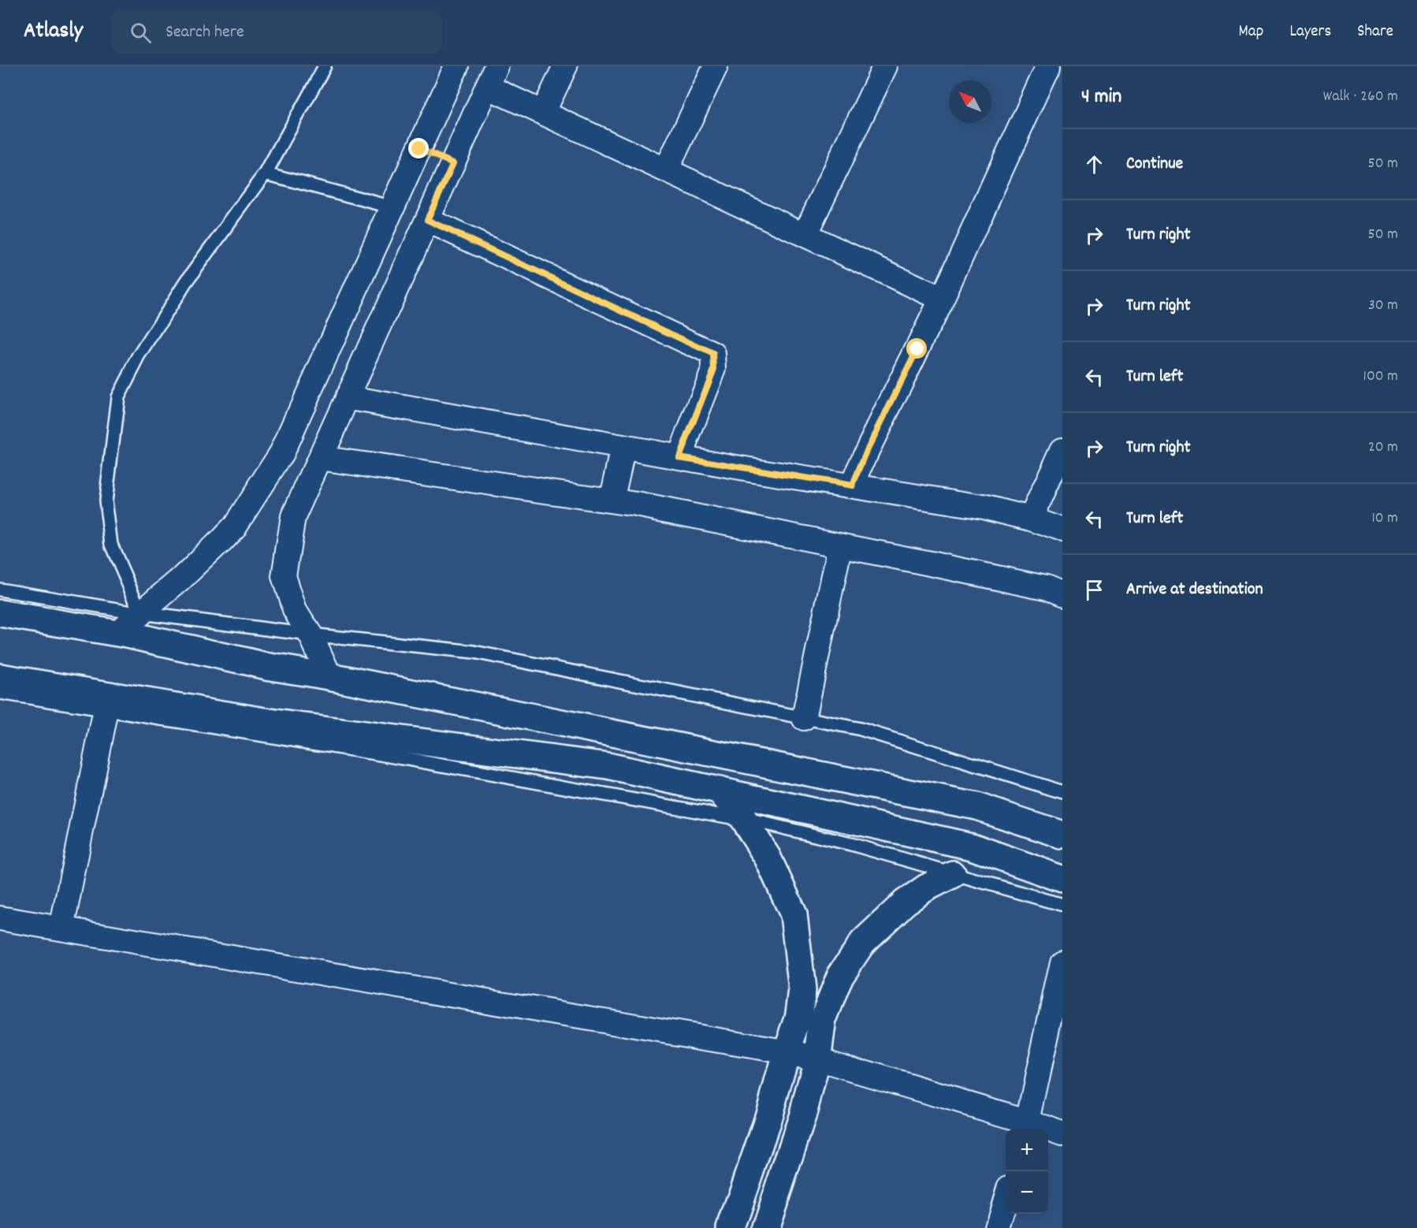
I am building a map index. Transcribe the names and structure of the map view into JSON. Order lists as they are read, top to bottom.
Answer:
{
  "north": "top left",
  "page": {
    "header": "Atlasly",
    "search": "Search here",
    "nav": ["Map", "Layers", "Share"],
    "heading": ["4 min", "Walk · 260 m"],
    "list": [
      ["Continue", "50 m"],
      ["Turn right", "50 m"],
      ["Turn right", "30 m"],
      ["Turn left", "100 m"],
      ["Turn right", "20 m"],
      ["Turn left", "10 m"],
      "Arrive at destination"
    ],
    "map_buttons": ["+", "−"]
  }
}
